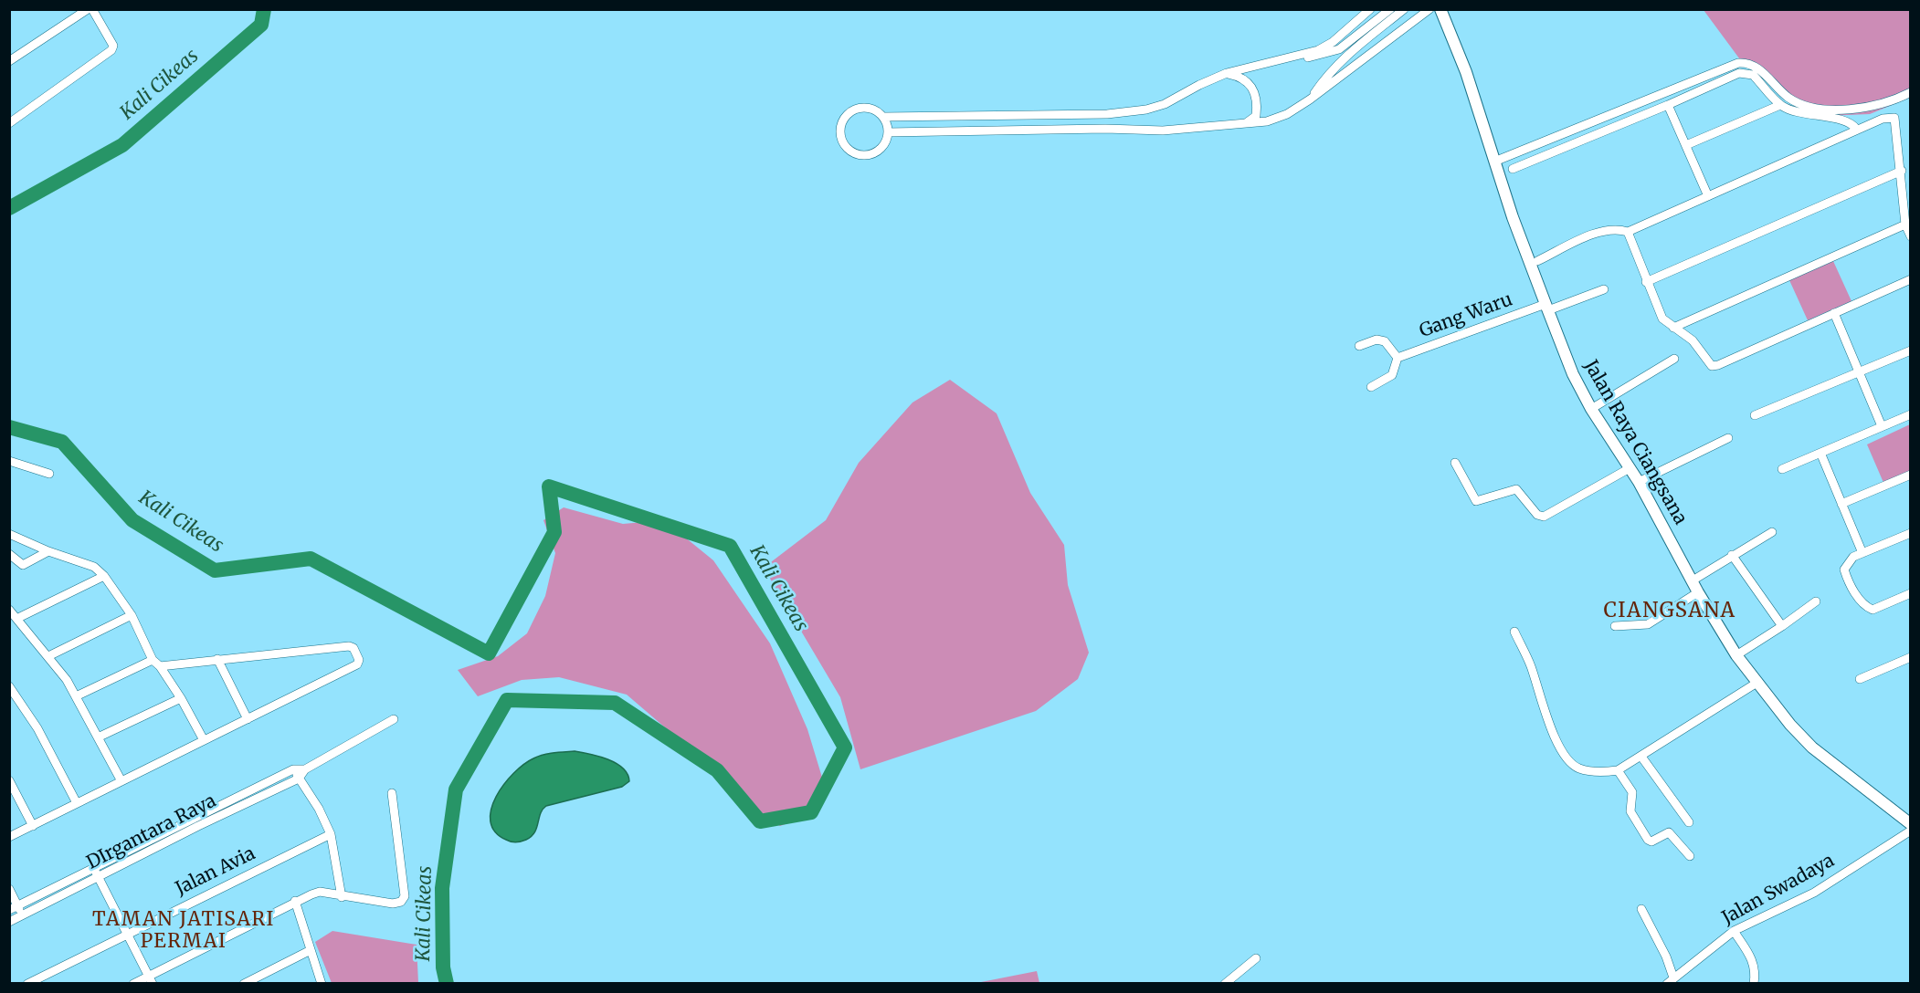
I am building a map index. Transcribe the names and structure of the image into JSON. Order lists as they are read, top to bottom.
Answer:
{
  "streets": {
    "main road": ["Jalan Raya Ciangsana"],
    "street": [
      "Gang Waru",
      "DIrgantara Raya",
      "Jalan Avia",
      "Jalan Swadaya"
    ]
  },
  "crossings": [
    ["Gang Waru", "Jalan Raya Ciangsana"]
  ],
  "districts": ["CIANGSANA", "TAMAN JATISARI PERMAI"],
  "water": ["Kali Cikeas"]
}
